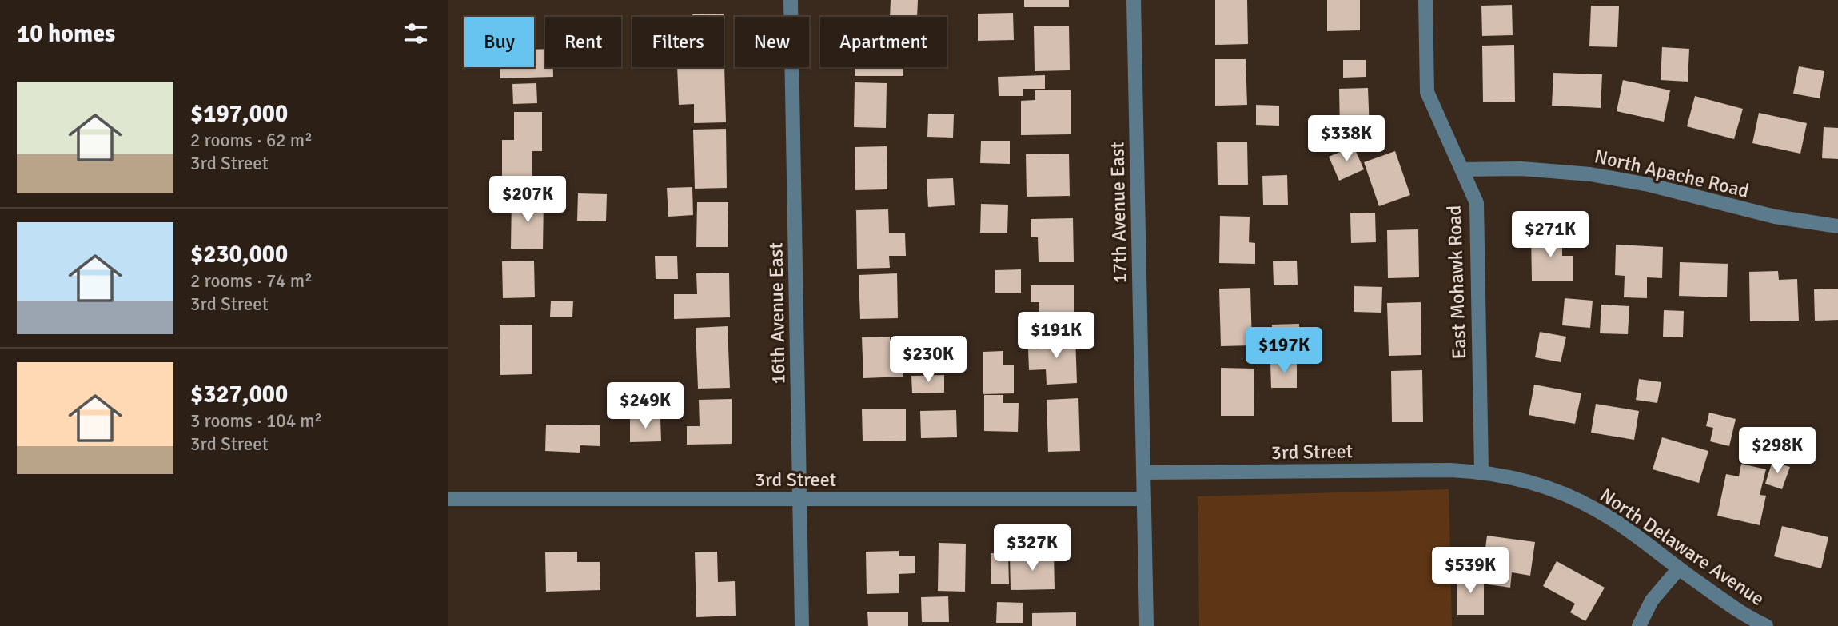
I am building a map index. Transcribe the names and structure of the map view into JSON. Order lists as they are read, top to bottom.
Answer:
{
  "streets": {
    "street": [
      "North Apache Road",
      "17th Avenue East",
      "East Mohawk Road",
      "16th Avenue East",
      "3rd Street",
      "North Delaware Avenue"
    ]
  },
  "crossings": [
    ["North Apache Road", "East Mohawk Road"],
    ["17th Avenue East", "3rd Street"],
    ["East Mohawk Road", "3rd Street"],
    ["East Mohawk Road", "North Delaware Avenue"],
    ["16th Avenue East", "3rd Street"],
    ["3rd Street", "North Delaware Avenue"]
  ],
  "page": {
    "heading": "10 homes",
    "chip": [
      "Buy",
      "Rent",
      "Filters",
      "New",
      "Apartment"
    ],
    "list": [
      {
        "name": "$197,000",
        "note": "2 rooms · 62 m² · 3rd Street"
      },
      {
        "name": "$230,000",
        "note": "2 rooms · 74 m² · 3rd Street"
      },
      {
        "name": "$327,000",
        "note": "3 rooms · 104 m² · 3rd Street"
      }
    ],
    "price": [
      "$338K",
      "$207K",
      "$271K",
      "$191K",
      "$197K",
      "$230K",
      "$249K",
      "$298K",
      "$327K",
      "$539K"
    ]
  }
}
